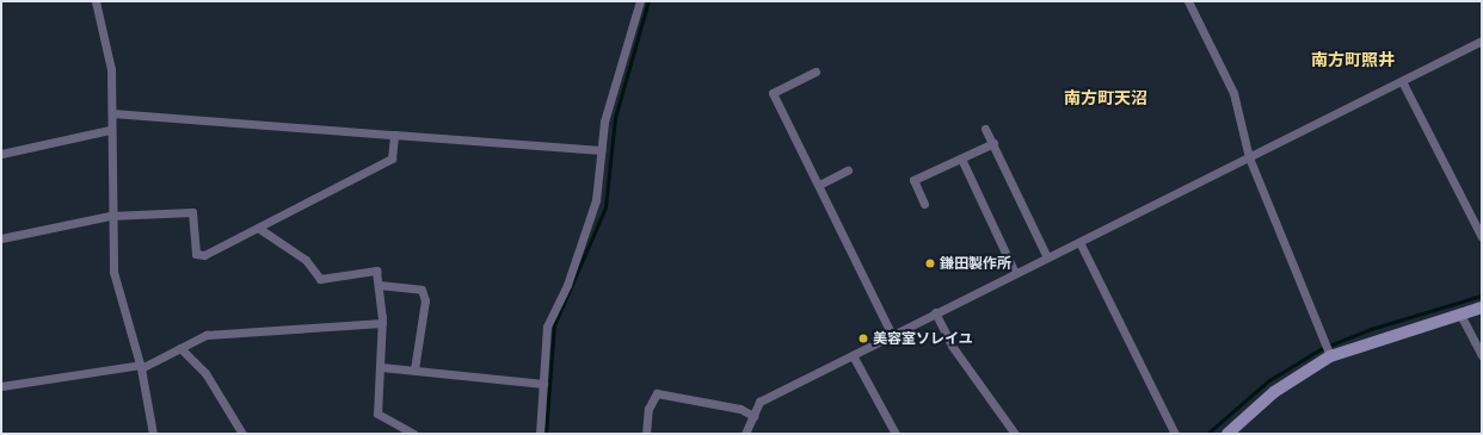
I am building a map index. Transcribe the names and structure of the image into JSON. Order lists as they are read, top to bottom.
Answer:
{
  "districts": ["南方町照井", "南方町天沼"],
  "places": ["鎌田製作所", "美容室ソレイユ"]
}
